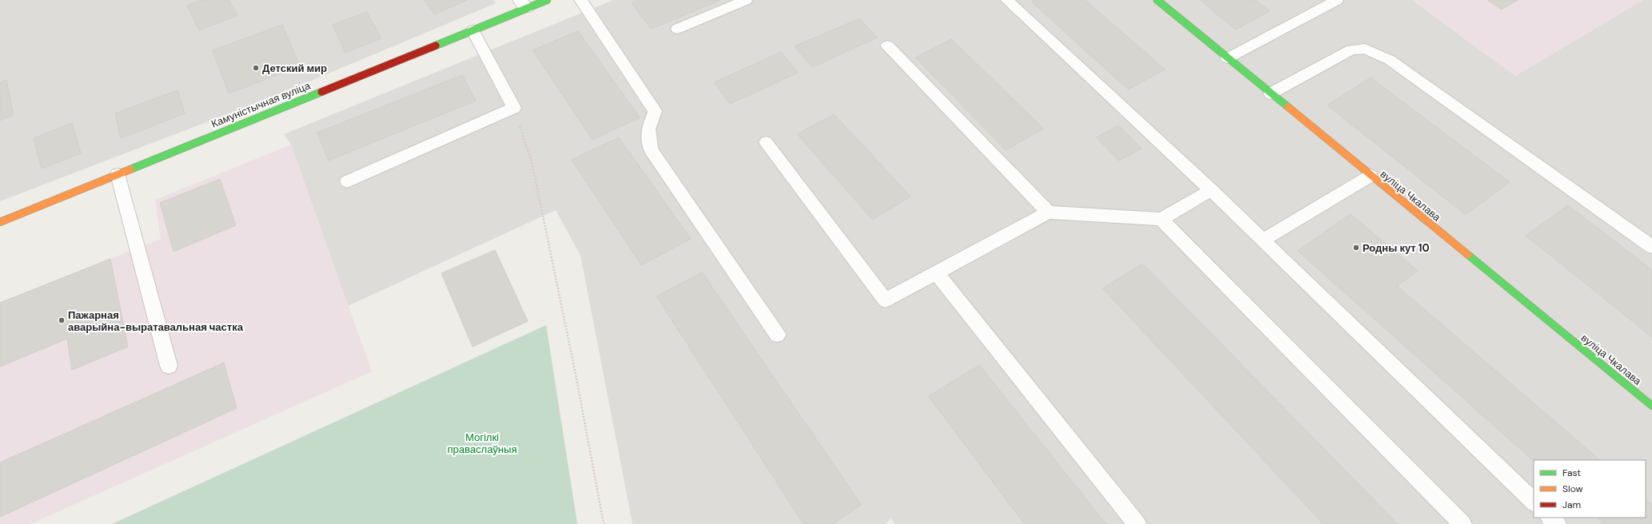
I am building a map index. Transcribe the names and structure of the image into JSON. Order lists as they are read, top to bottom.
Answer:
{
  "streets": {
    "street": ["Камуністычная вуліца", "вуліца Чкалава"]
  },
  "parks": ["Могілкі праваслаўныя"],
  "places": ["Детский мир", "Родны кут 10", "Пажарная аварыйна-выратавальная частка"],
  "legend": ["Fast", "Slow", "Jam"]
}
